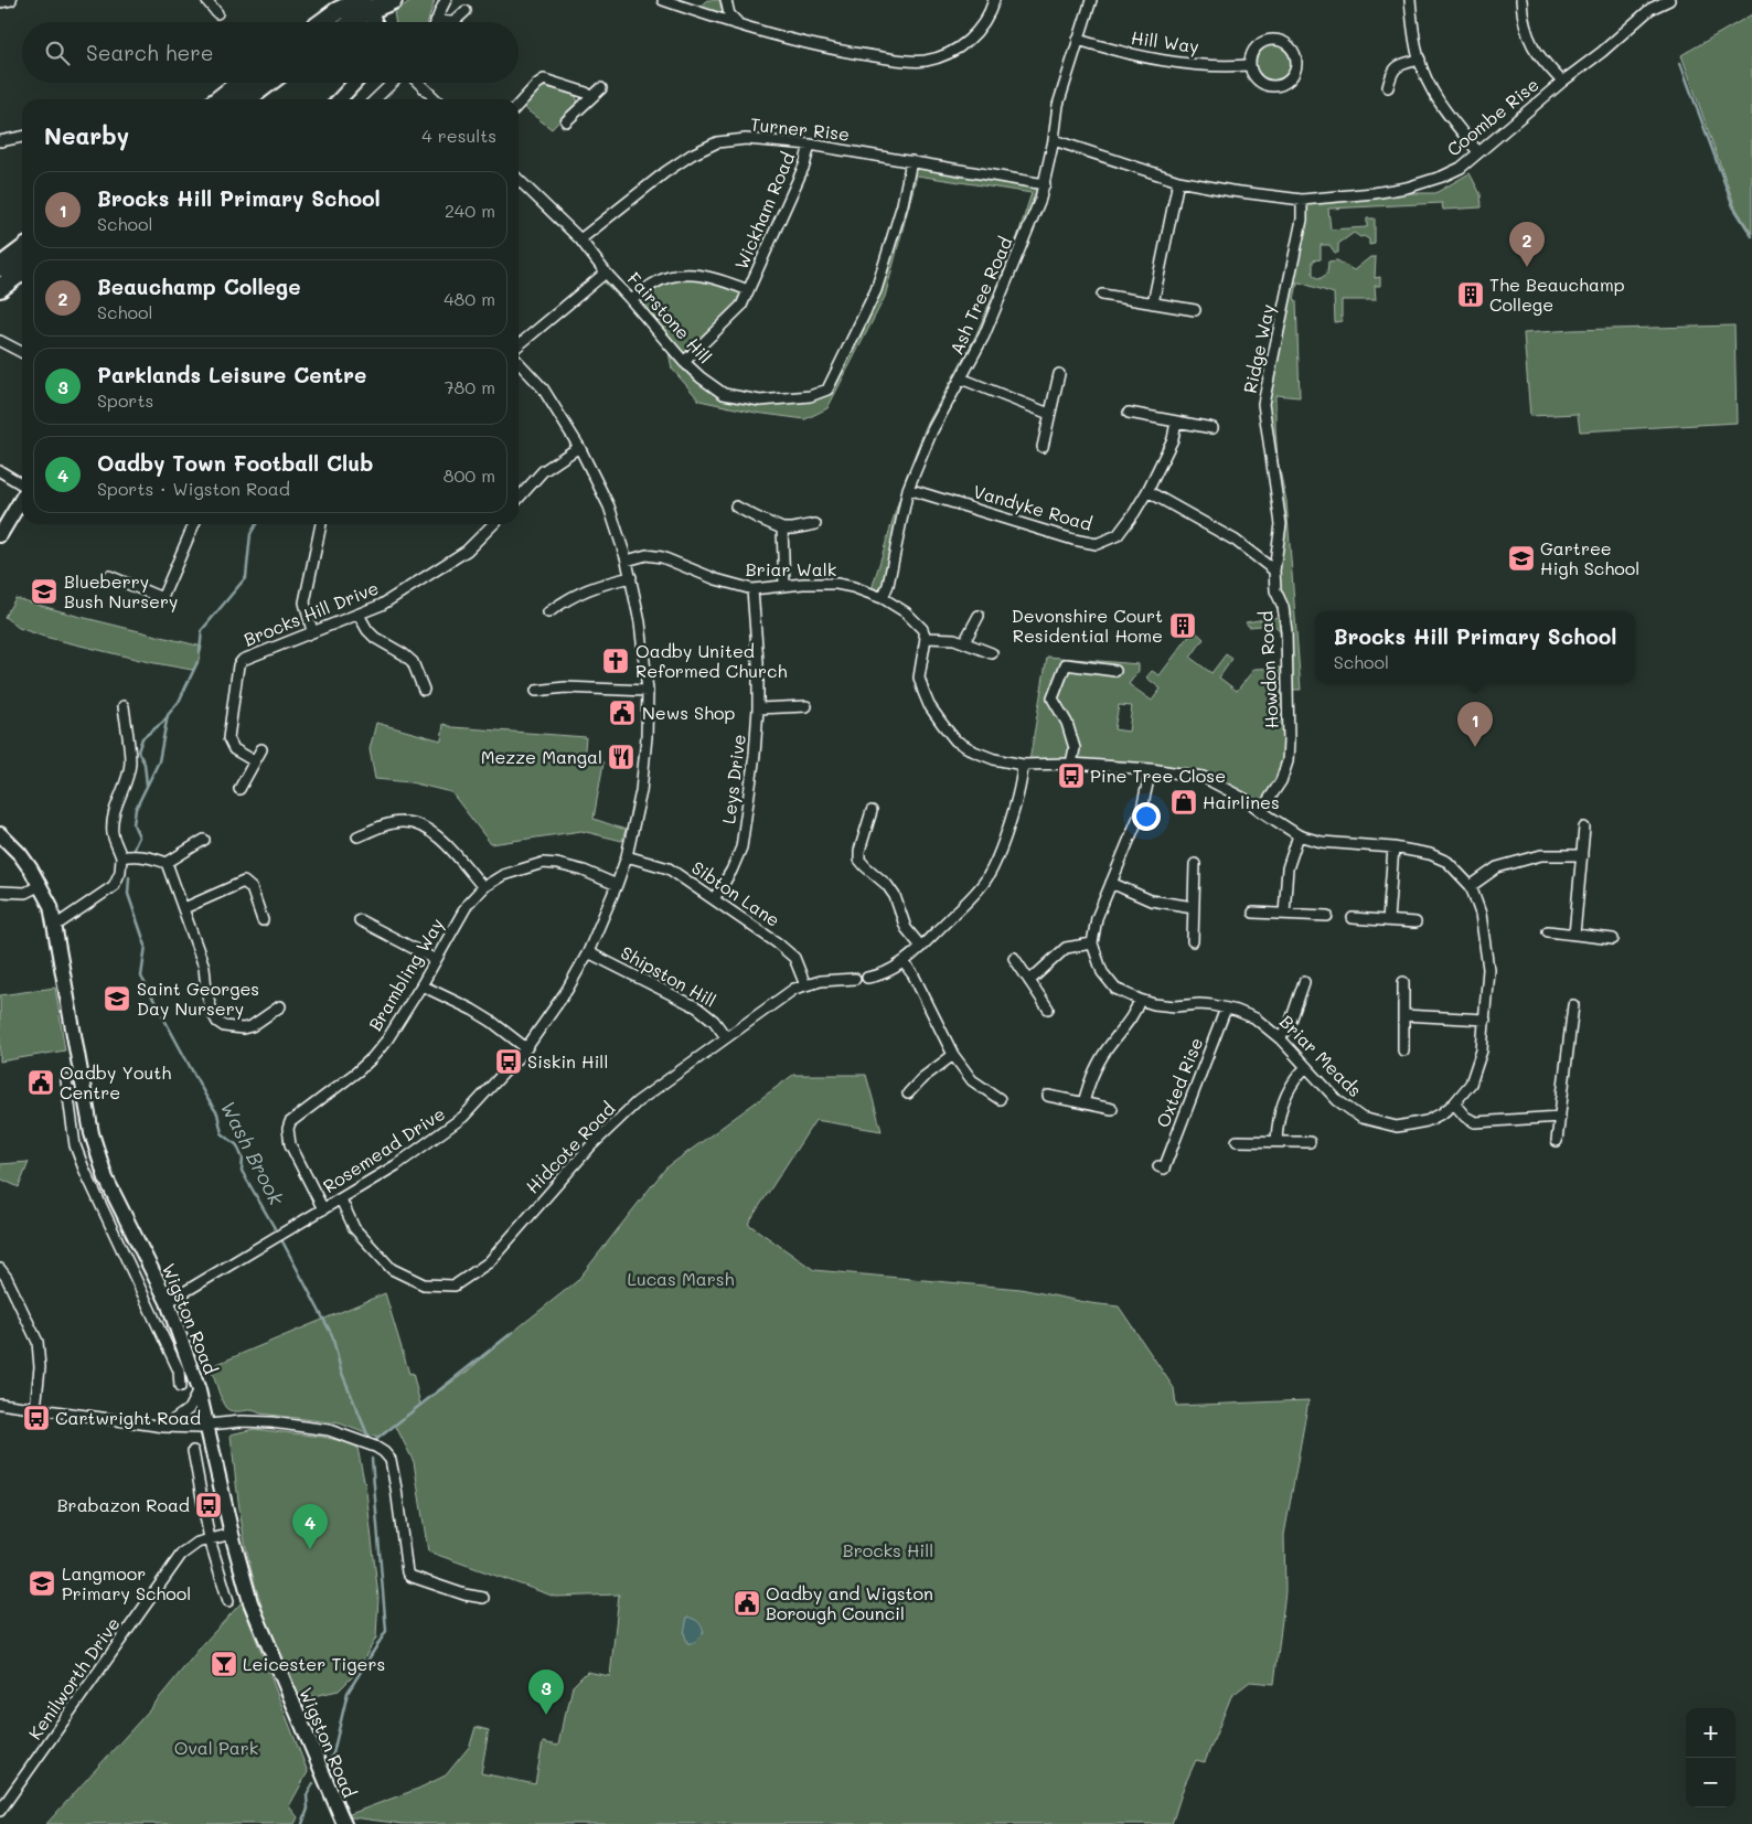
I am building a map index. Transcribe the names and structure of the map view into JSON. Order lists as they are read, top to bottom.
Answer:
{
  "streets": {
    "main road": ["Wigston Road"],
    "street": [
      "Hill Way",
      "Coombe Rise",
      "Turner Rise",
      "Wickham Road",
      "Ash Tree Road",
      "Fairstone Hill",
      "Ridge Way",
      "Vandyke Road",
      "Briar Walk",
      "Brocks Hill Drive",
      "Howdon Road",
      "Leys Drive",
      "Sibton Lane",
      "Brambling Way",
      "Shipston Hill",
      "Briar Meads",
      "Oxted Rise",
      "Hidcote Road",
      "Rosemead Drive",
      "Kenilworth Drive"
    ]
  },
  "crossings": [
    ["Hill Way", "Ash Tree Road"],
    ["Coombe Rise", "Ash Tree Road"],
    ["Coombe Rise", "Ridge Way"],
    ["Turner Rise", "Wickham Road"],
    ["Turner Rise", "Ash Tree Road"],
    ["Turner Rise", "Fairstone Hill"],
    ["Wickham Road", "Fairstone Hill"],
    ["Ash Tree Road", "Vandyke Road"],
    ["Ash Tree Road", "Briar Walk"],
    ["Ridge Way", "Howdon Road"],
    ["Briar Walk", "Leys Drive"],
    ["Briar Walk", "Rosemead Drive"],
    ["Howdon Road", "Briar Meads"],
    ["Leys Drive", "Sibton Lane"],
    ["Sibton Lane", "Hidcote Road"],
    ["Sibton Lane", "Rosemead Drive"],
    ["Brambling Way", "Rosemead Drive"],
    ["Shipston Hill", "Hidcote Road"],
    ["Shipston Hill", "Rosemead Drive"],
    ["Briar Meads", "Oxted Rise"],
    ["Hidcote Road", "Rosemead Drive"],
    ["Rosemead Drive", "Wigston Road"],
    ["Wigston Road", "Kenilworth Drive"]
  ],
  "water": ["Wash Brook"],
  "parks": ["Lucas Marsh", "Brocks Hill", "Oval Park"],
  "places": {
    "building": ["The Beauchamp College", "Devonshire Court Residential Home"],
    "school or university": [
      "Gartree High School",
      "Blueberry Bush Nursery",
      "Saint Georges Day Nursery",
      "Langmoor Primary School"
    ],
    "church": ["Oadby United Reformed Church"],
    "public building": ["News Shop", "Oadby Youth Centre", "Oadby and Wigston Borough Council"],
    "restaurant": ["Mezze Mangal"],
    "bus stop": [
      "Pine Tree Close",
      "Siskin Hill",
      "Cartwright Road",
      "Brabazon Road"
    ],
    "shop": ["Hairlines"],
    "bar": ["Leicester Tigers"]
  },
  "page": {
    "search": "Search here",
    "heading": ["Nearby", "4 results"],
    "list": [
      {
        "mark": "1",
        "name": "Brocks Hill Primary School",
        "note": "School",
        "value": "240 m"
      },
      {
        "mark": "2",
        "name": "Beauchamp College",
        "note": "School",
        "value": "480 m"
      },
      {
        "mark": "3",
        "name": "Parklands Leisure Centre",
        "note": "Sports",
        "value": "780 m"
      },
      {
        "mark": "4",
        "name": "Oadby Town Football Club",
        "note": "Sports · Wigston Road",
        "value": "800 m"
      }
    ],
    "pins": [
      "2",
      "1",
      "4",
      "3"
    ],
    "popup": ["Brocks Hill Primary School", "School"],
    "map_buttons": ["+", "−"]
  }
}
